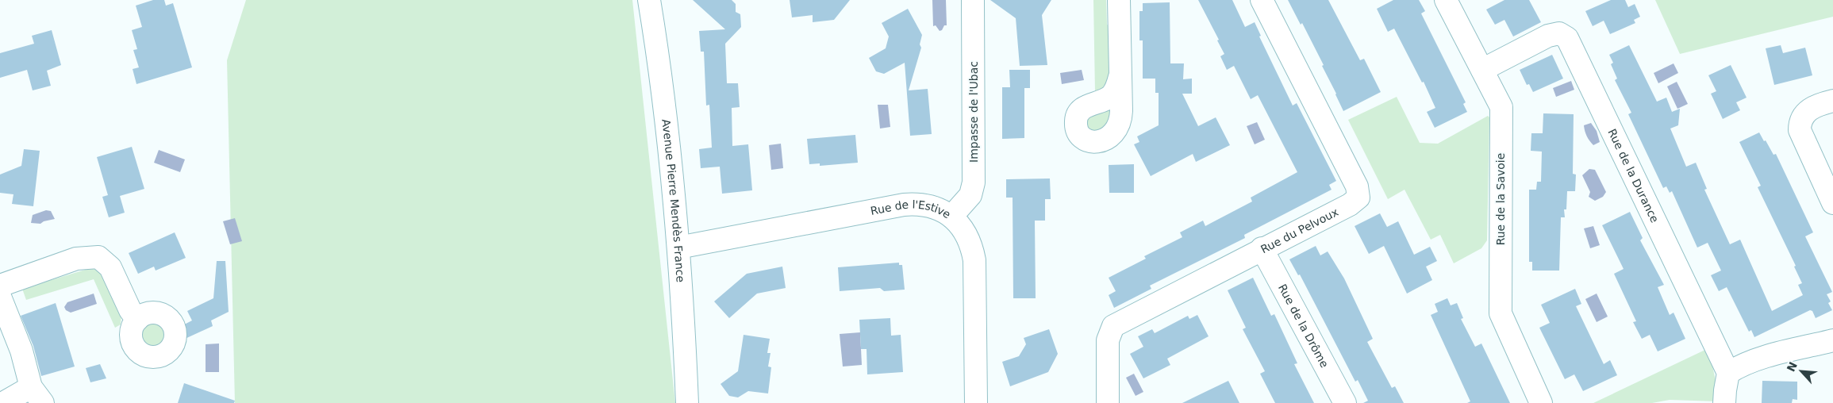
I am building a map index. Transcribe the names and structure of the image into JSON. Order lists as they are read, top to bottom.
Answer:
{
  "streets": {
    "street": [
      "Impasse de l'Ubac",
      "Rue de la Durance",
      "Rue de la Savoie",
      "Avenue Pierre Mendès France",
      "Rue de l'Estive",
      "Rue du Pelvoux",
      "Rue de la Drôme"
    ]
  },
  "crossings": [
    ["Impasse de l'Ubac", "Rue de l'Estive"],
    ["Rue de la Durance", "Rue de la Savoie"],
    ["Avenue Pierre Mendès France", "Rue de l'Estive"],
    ["Rue du Pelvoux", "Rue de la Drôme"]
  ],
  "north": "top left"
}
